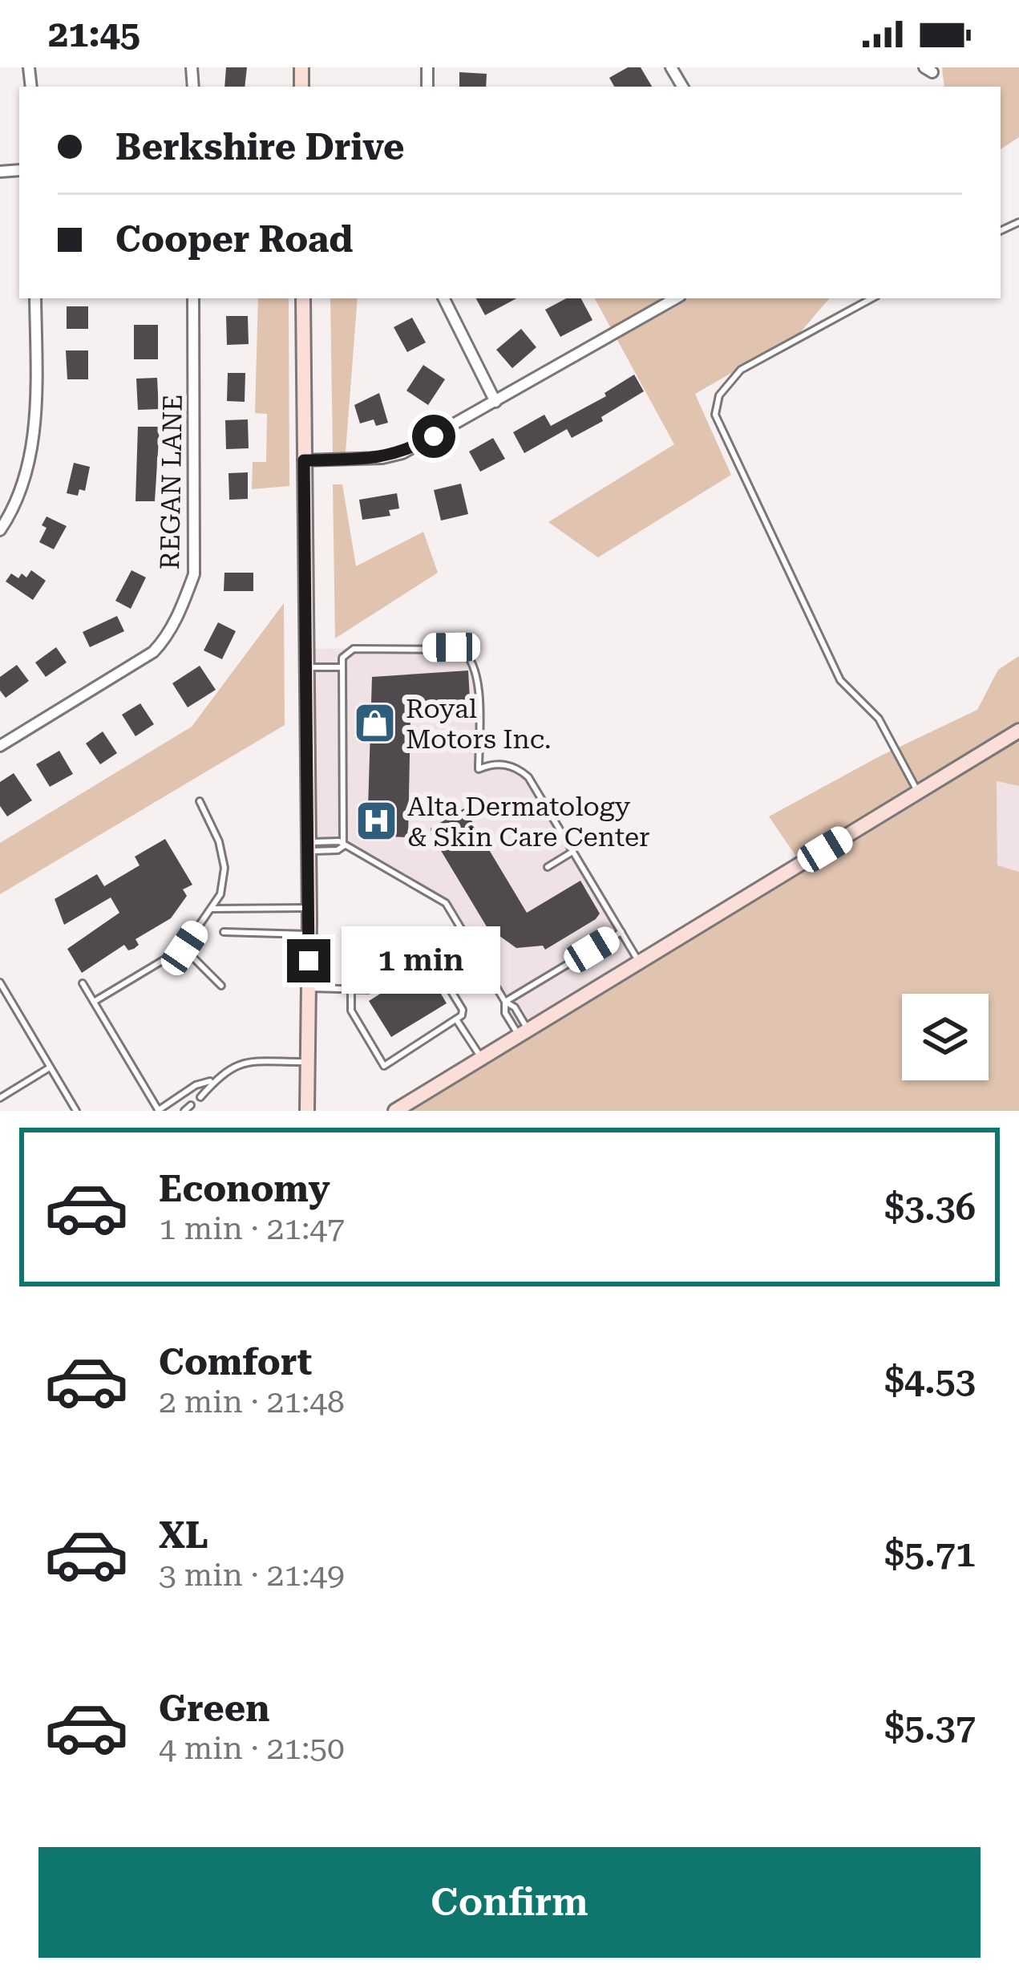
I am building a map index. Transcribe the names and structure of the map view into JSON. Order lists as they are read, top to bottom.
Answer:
{
  "streets": {
    "street": ["REGAN LANE"]
  },
  "places": {
    "shop": ["Royal Motors Inc."],
    "hospital": ["Alta Dermatology & Skin Care Center"]
  },
  "page": {
    "status": "21:45",
    "banner": ["Berkshire Drive", "Cooper Road"],
    "bubble": "1 min",
    "list": [
      {
        "name": "Economy",
        "note": "1 min · 21:47",
        "value": "$3.36"
      },
      {
        "name": "Comfort",
        "note": "2 min · 21:48",
        "value": "$4.53"
      },
      {
        "name": "XL",
        "note": "3 min · 21:49",
        "value": "$5.71"
      },
      {
        "name": "Green",
        "note": "4 min · 21:50",
        "value": "$5.37"
      }
    ],
    "buttons": "Confirm"
  }
}
